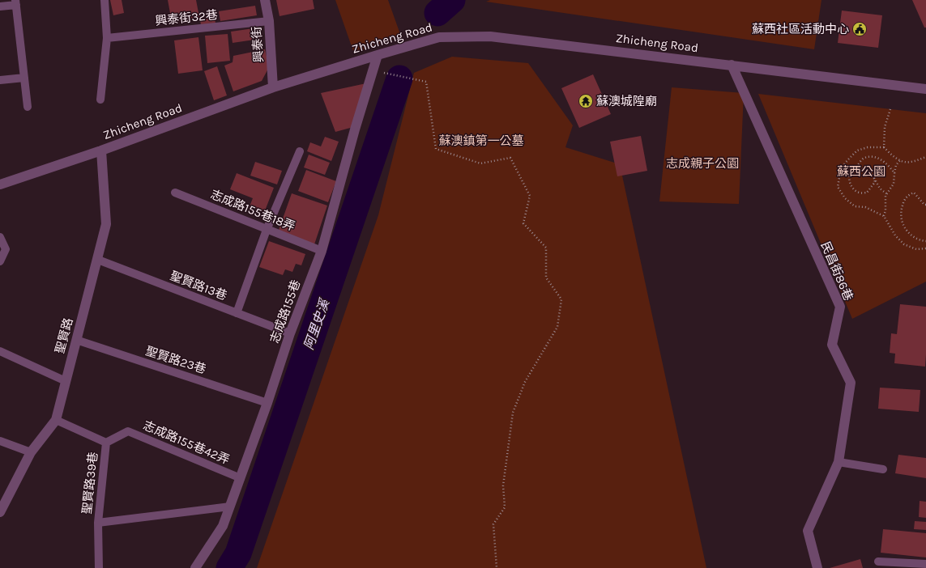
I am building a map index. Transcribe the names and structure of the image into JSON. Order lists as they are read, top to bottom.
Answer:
{
  "streets": {
    "street": [
      "Zhicheng Road",
      "興泰街",
      "民昌街86巷",
      "志成路155巷",
      "聖賢路"
    ],
    "lane": [
      "興泰街32巷",
      "志成路155巷18弄",
      "聖賢路13巷",
      "聖賢路23巷",
      "志成路155巷42弄",
      "聖賢路39巷"
    ]
  },
  "crossings": [
    ["興泰街32巷", "興泰街"],
    ["Zhicheng Road", "興泰街"],
    ["Zhicheng Road", "民昌街86巷"],
    ["Zhicheng Road", "志成路155巷"],
    ["Zhicheng Road", "聖賢路"],
    ["志成路155巷18弄", "志成路155巷"],
    ["聖賢路13巷", "志成路155巷"],
    ["聖賢路13巷", "聖賢路"],
    ["志成路155巷", "聖賢路23巷"],
    ["志成路155巷", "志成路155巷42弄"],
    ["志成路155巷", "聖賢路39巷"],
    ["聖賢路", "聖賢路23巷"],
    ["聖賢路", "聖賢路39巷"],
    ["志成路155巷42弄", "聖賢路39巷"]
  ],
  "water": ["阿里史溪"],
  "parks": ["蘇澳鎮第一公墓", "志成親子公園", "蘇西公園"],
  "places": {
    "public building": ["蘇西社區活動中心"],
    "temple": ["蘇澳城隍廟"]
  }
}
